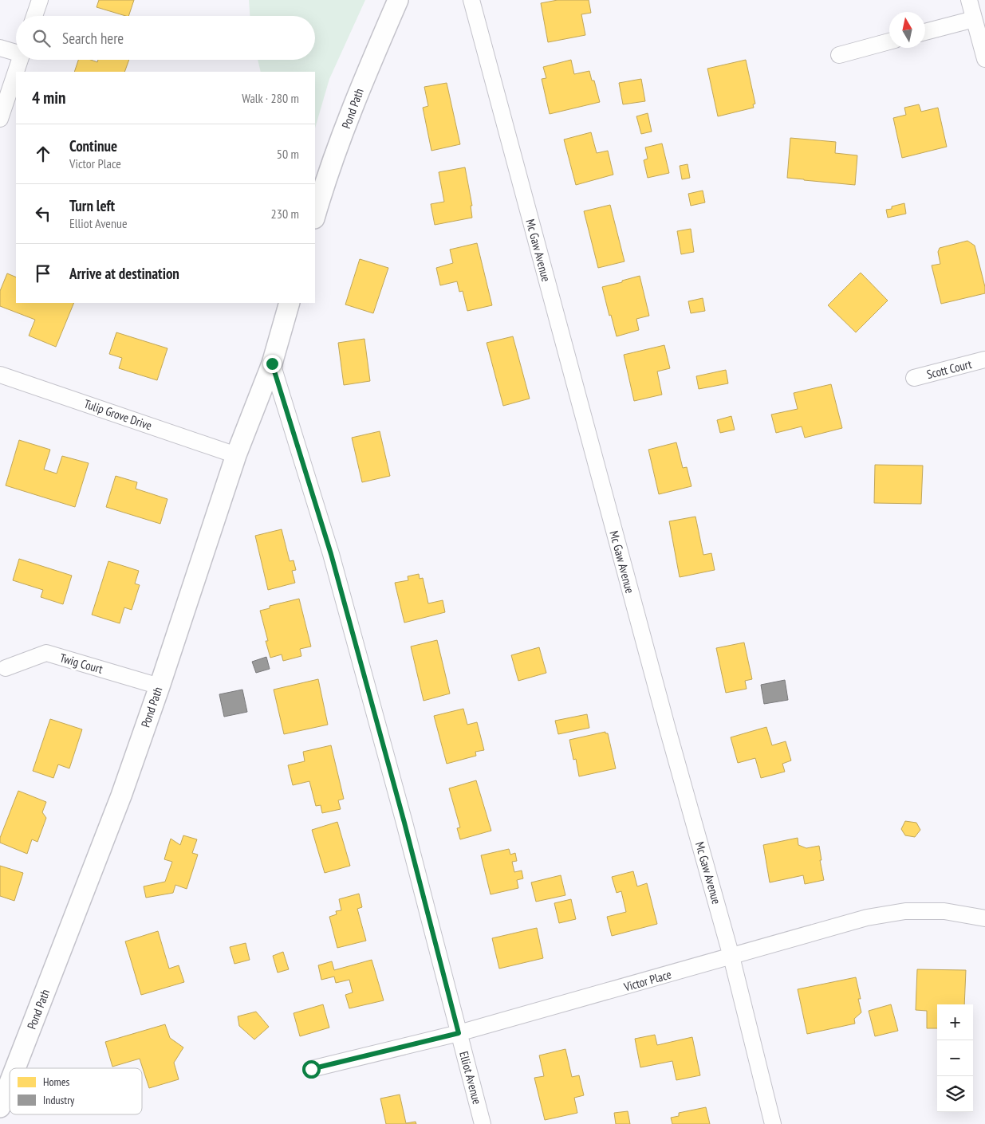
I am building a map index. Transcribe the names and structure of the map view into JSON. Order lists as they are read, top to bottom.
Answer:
{
  "streets": {
    "street": [
      "Pond Path",
      "Mc Gaw Avenue",
      "Scott Court",
      "Tulip Grove Drive",
      "Twig Court",
      "Victor Place",
      "Elliot Avenue"
    ]
  },
  "crossings": [
    ["Pond Path", "Tulip Grove Drive"],
    ["Pond Path", "Twig Court"],
    ["Pond Path", "Elliot Avenue"],
    ["Mc Gaw Avenue", "Victor Place"],
    ["Victor Place", "Elliot Avenue"]
  ],
  "legend": ["Homes", "Industry"],
  "north": "top",
  "page": {
    "search": "Search here",
    "heading": ["4 min", "Walk · 280 m"],
    "list": [
      ["Continue", "Victor Place", "50 m"],
      ["Turn left", "Elliot Avenue", "230 m"],
      "Arrive at destination"
    ],
    "map_buttons": ["+", "−"]
  }
}
